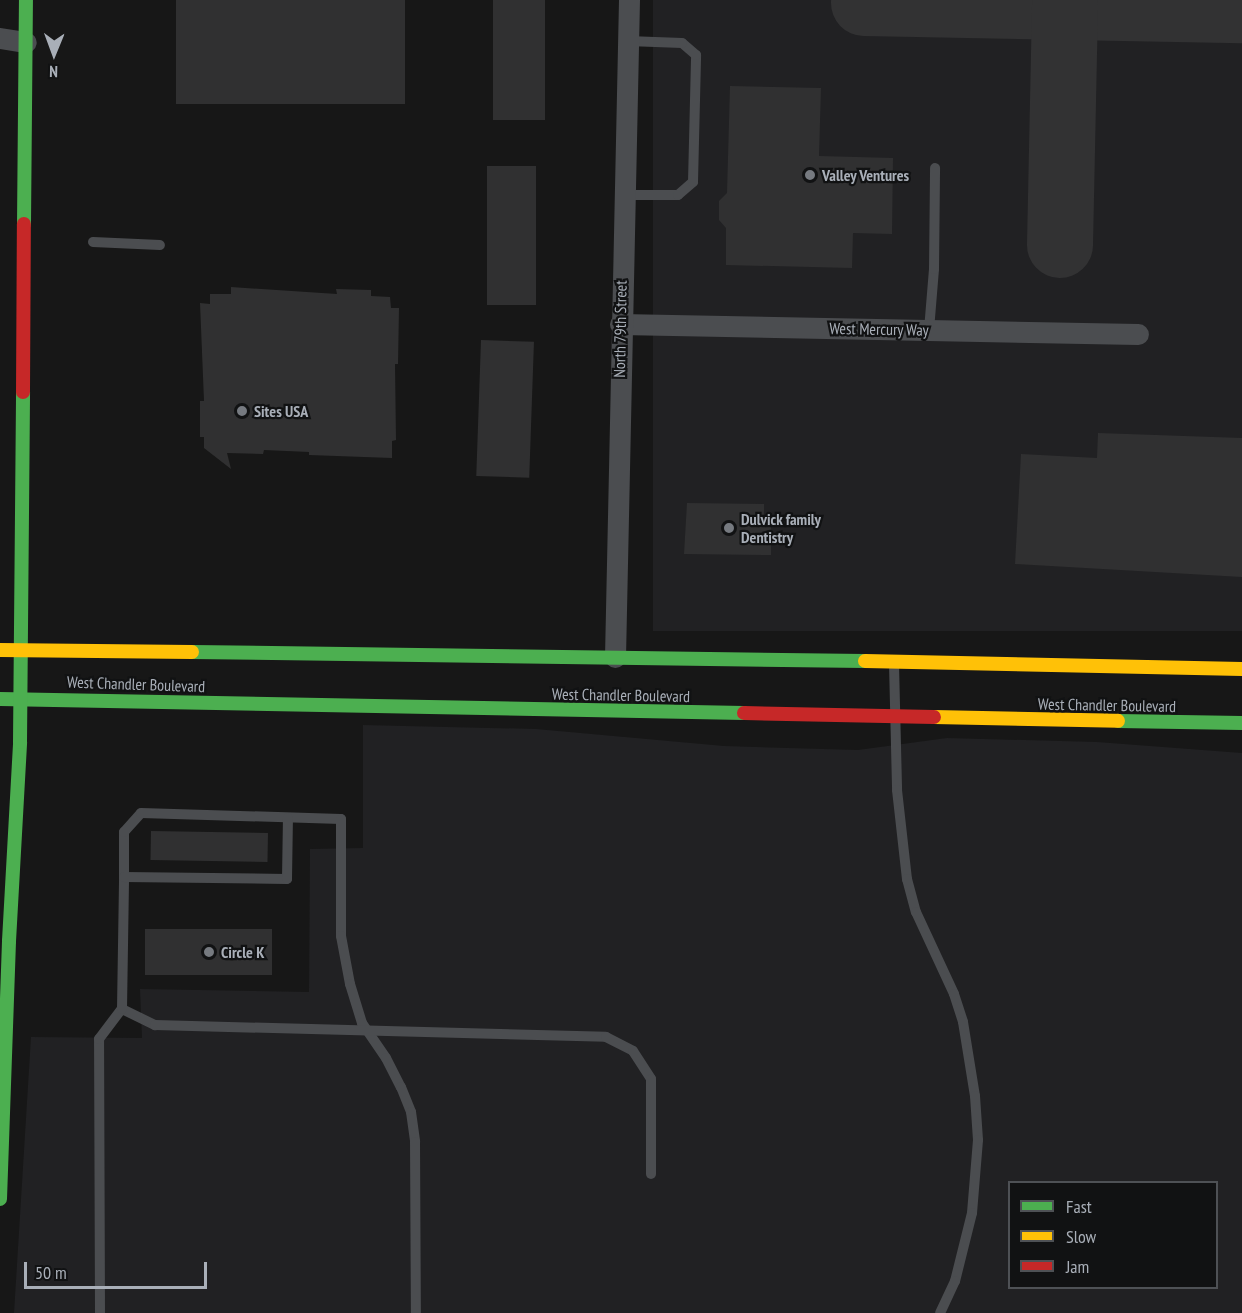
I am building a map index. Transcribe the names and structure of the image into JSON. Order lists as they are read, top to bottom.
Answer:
{
  "streets": {
    "main road": ["West Chandler Boulevard"],
    "street": ["North 79th Street", "West Mercury Way"]
  },
  "crossings": [
    ["North 79th Street", "West Mercury Way"],
    ["North 79th Street", "West Chandler Boulevard"]
  ],
  "places": [
    "Valley Ventures",
    "Sites USA",
    "Dulvick family Dentistry",
    "Circle K"
  ],
  "legend": ["Fast", "Slow", "Jam"],
  "scale_bar": "50 m",
  "north": "bottom"
}
